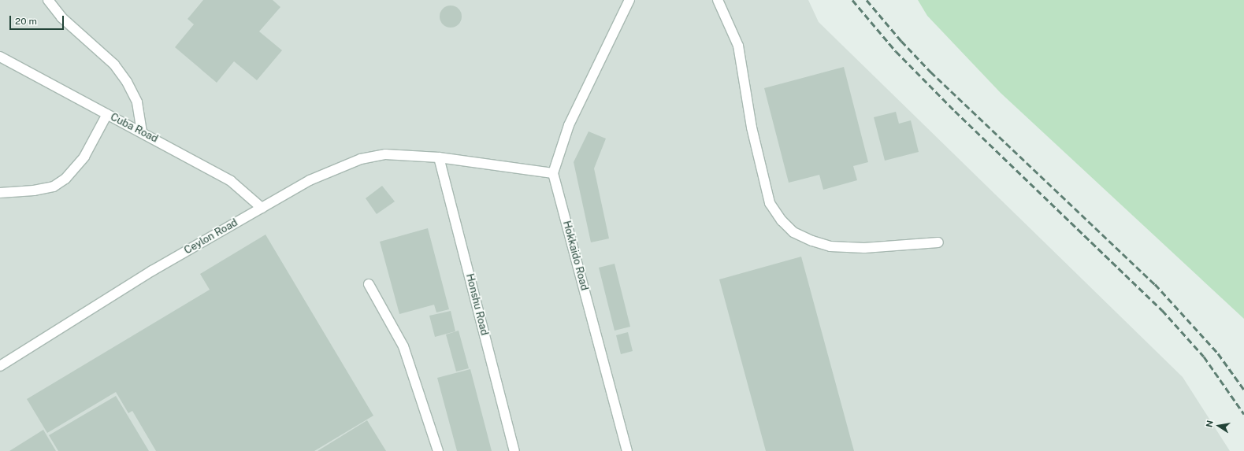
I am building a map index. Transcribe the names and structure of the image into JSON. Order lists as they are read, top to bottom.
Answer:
{
  "streets": {
    "street": [
      "Cuba Road",
      "Ceylon Road",
      "Hokkaido Road",
      "Honshu Road"
    ]
  },
  "crossings": [
    ["Cuba Road", "Ceylon Road"],
    ["Ceylon Road", "Honshu Road"]
  ],
  "scale_bar": "20 m",
  "north": "left"
}
